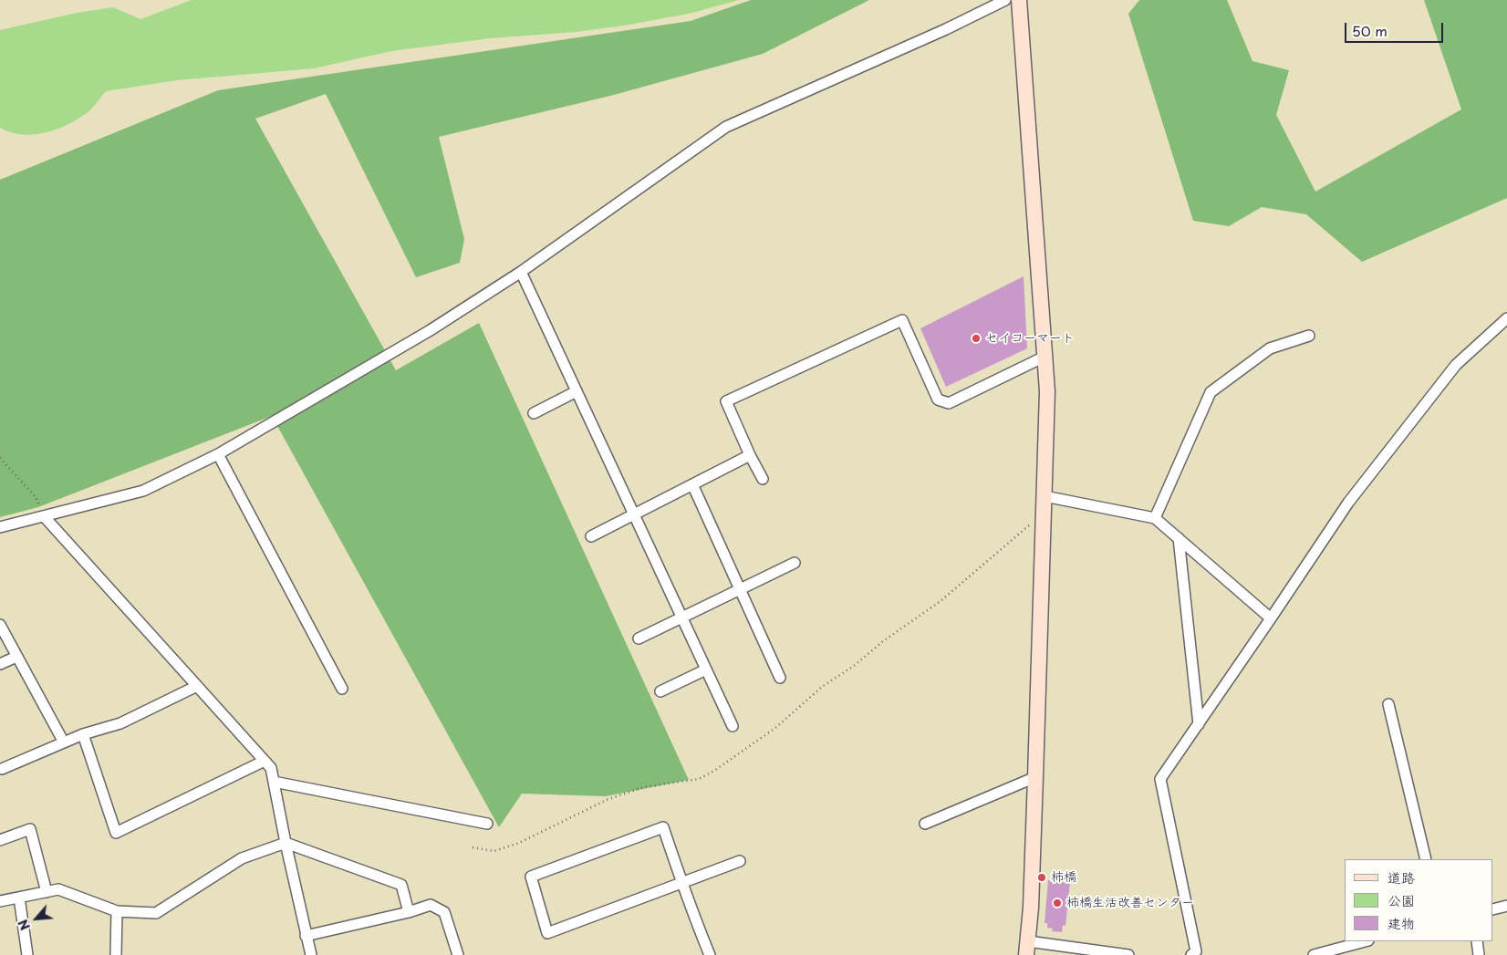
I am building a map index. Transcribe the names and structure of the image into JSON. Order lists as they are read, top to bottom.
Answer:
{
  "places": ["セイコーマート", "柿橋", "柿橋生活改善センター"],
  "legend": ["道路", "公園", "建物"],
  "scale_bar": "50 m",
  "north": "bottom left"
}
